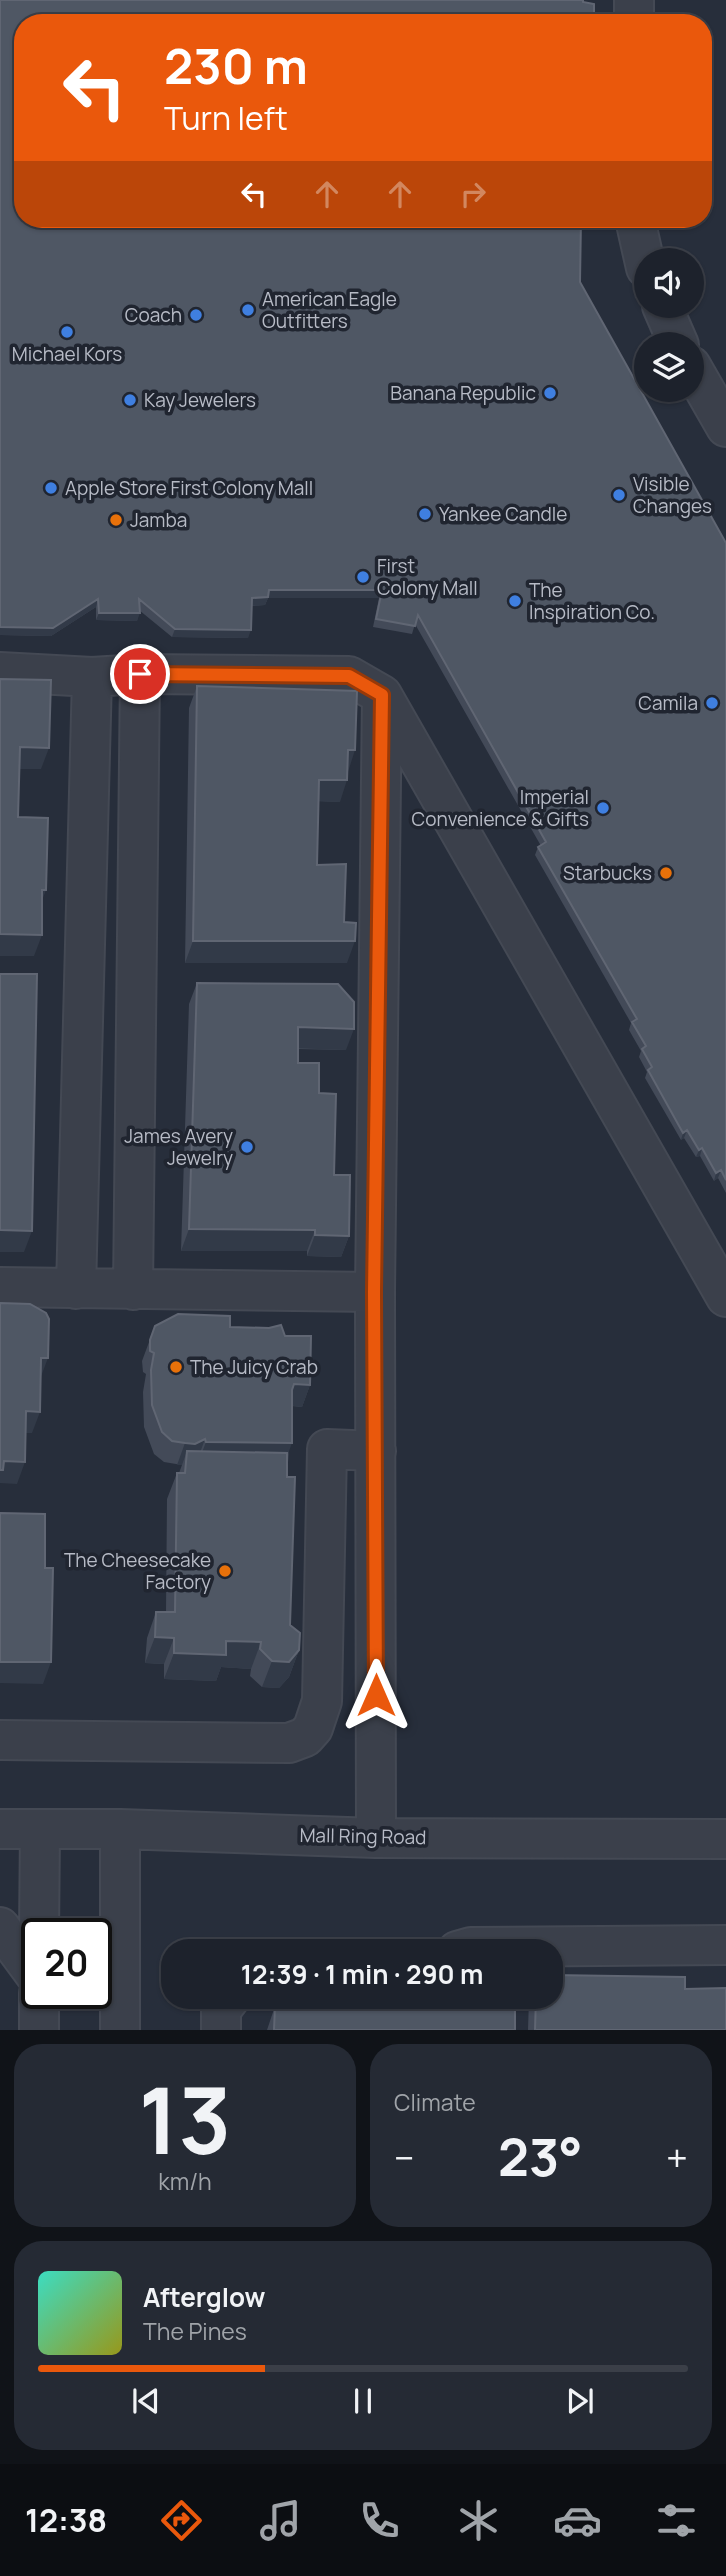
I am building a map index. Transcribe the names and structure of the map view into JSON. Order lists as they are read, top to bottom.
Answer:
{
  "streets": {
    "street": ["Mall Ring Road"]
  },
  "places": [
    "American Eagle Outfitters",
    "Coach",
    "Michael Kors",
    "Banana Republic",
    "Kay Jewelers",
    "Apple Store First Colony Mall",
    "Visible Changes",
    "Yankee Candle",
    "Jamba",
    "First Colony Mall",
    "The Inspiration Co.",
    "Camila",
    "Imperial Convenience & Gifts",
    "Starbucks",
    "James Avery Jewelry",
    "The Juicy Crab",
    "The Cheesecake Factory"
  ],
  "page": {
    "turn": ["230 m", "Turn left"],
    "limit": "20",
    "trip": "12:39 · 1 min · 290 m",
    "tile": [
      ["13", "km/h"],
      "Climate"
    ],
    "heat": ["−", "23°", "+"],
    "song": ["Afterglow", "The Pines"],
    "tabs": "12:38"
  }
}
